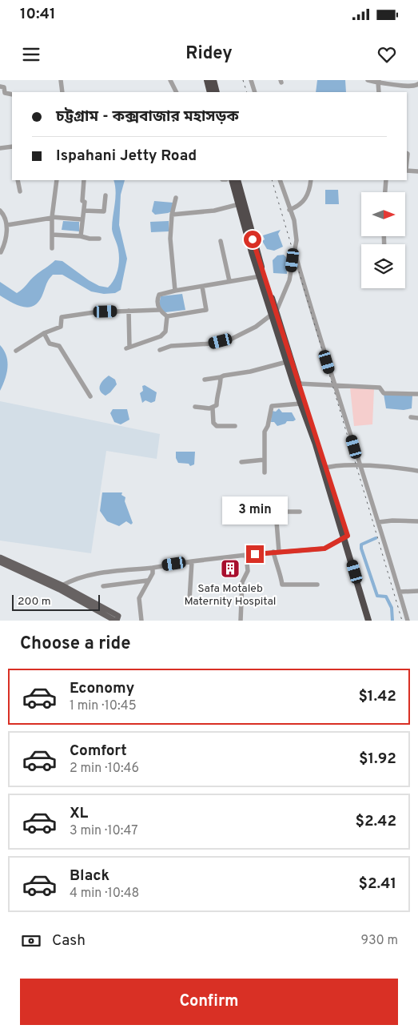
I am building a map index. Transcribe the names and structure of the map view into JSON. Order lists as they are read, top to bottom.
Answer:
{
  "places": {
    "building": ["Safa Motaleb Maternity Hospital"]
  },
  "scale_bar": "200 m",
  "north": "right",
  "page": {
    "status": "10:41",
    "header": "Ridey",
    "banner": ["চট্টগ্রাম - কক্সবাজার মহাসড়ক", "Ispahani Jetty Road"],
    "bubble": "3 min",
    "scale": "200 m",
    "heading": "Choose a ride",
    "list": [
      {
        "name": "Economy",
        "note": "1 min · 10:45",
        "value": "$1.42"
      },
      {
        "name": "Comfort",
        "note": "2 min · 10:46",
        "value": "$1.92"
      },
      {
        "name": "XL",
        "note": "3 min · 10:47",
        "value": "$2.42"
      },
      {
        "name": "Black",
        "note": "4 min · 10:48",
        "value": "$2.41"
      }
    ],
    "pay": ["Cash", "930 m"],
    "buttons": "Confirm"
  }
}
